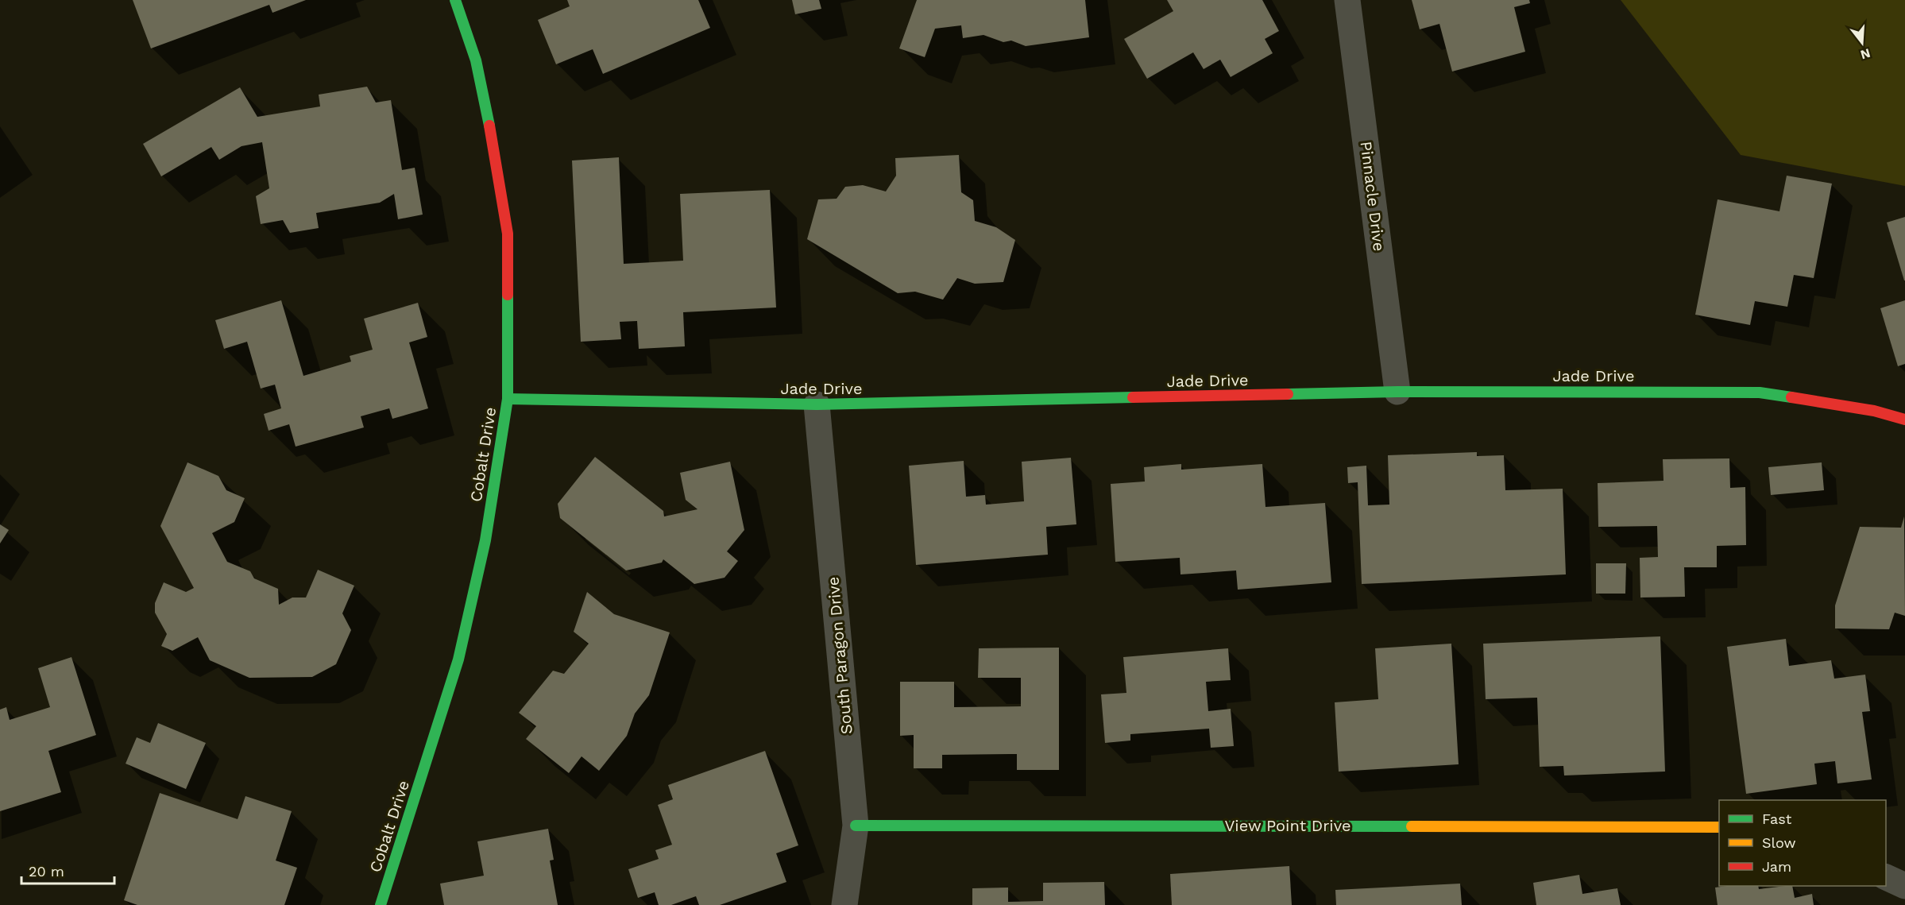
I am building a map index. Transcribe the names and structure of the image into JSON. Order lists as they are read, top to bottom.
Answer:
{
  "streets": {
    "street": [
      "Pinnacle Drive",
      "Jade Drive",
      "Cobalt Drive",
      "South Paragon Drive",
      "View Point Drive"
    ]
  },
  "crossings": [
    ["Pinnacle Drive", "Jade Drive"],
    ["Jade Drive", "Cobalt Drive"],
    ["Jade Drive", "South Paragon Drive"],
    ["South Paragon Drive", "View Point Drive"]
  ],
  "legend": ["Fast", "Slow", "Jam"],
  "scale_bar": "20 m",
  "north": "bottom"
}
